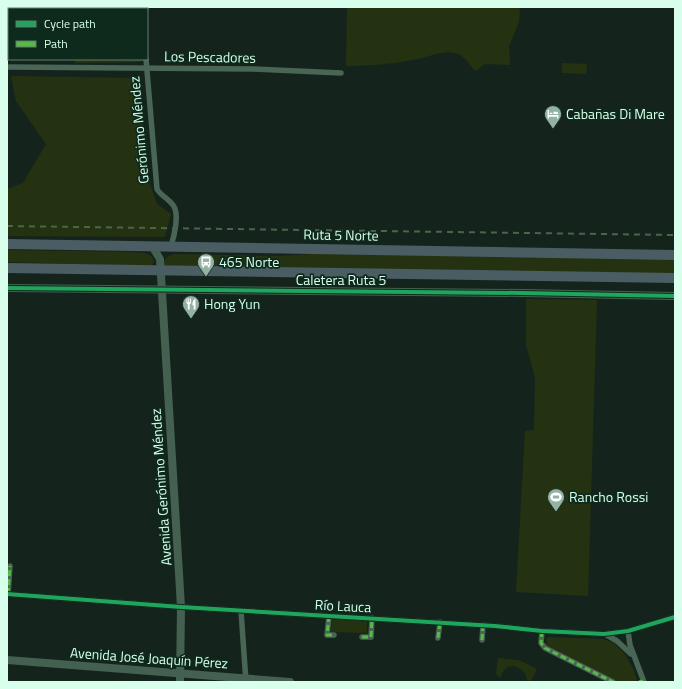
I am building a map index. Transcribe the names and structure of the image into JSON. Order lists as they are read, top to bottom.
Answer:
{
  "streets": {
    "highway": ["Ruta 5 Norte"],
    "main road": [
      "Gerónimo Méndez",
      "Caletera Ruta 5",
      "Avenida Gerónimo Méndez",
      "Avenida José Joaquín Pérez"
    ],
    "street": ["Los Pescadores", "Río Lauca"]
  },
  "crossings": [
    ["Los Pescadores", "Gerónimo Méndez"],
    ["Gerónimo Méndez", "Ruta 5 Norte"],
    ["Caletera Ruta 5", "Avenida Gerónimo Méndez"],
    ["Avenida Gerónimo Méndez", "Río Lauca"],
    ["Avenida Gerónimo Méndez", "Avenida José Joaquín Pérez"]
  ],
  "places": {
    "hotel": ["Cabañas Di Mare"],
    "bus stop": ["465 Norte"],
    "restaurant": ["Hong Yun"],
    "sports": ["Rancho Rossi"]
  },
  "legend": ["Cycle path", "Path"]
}
